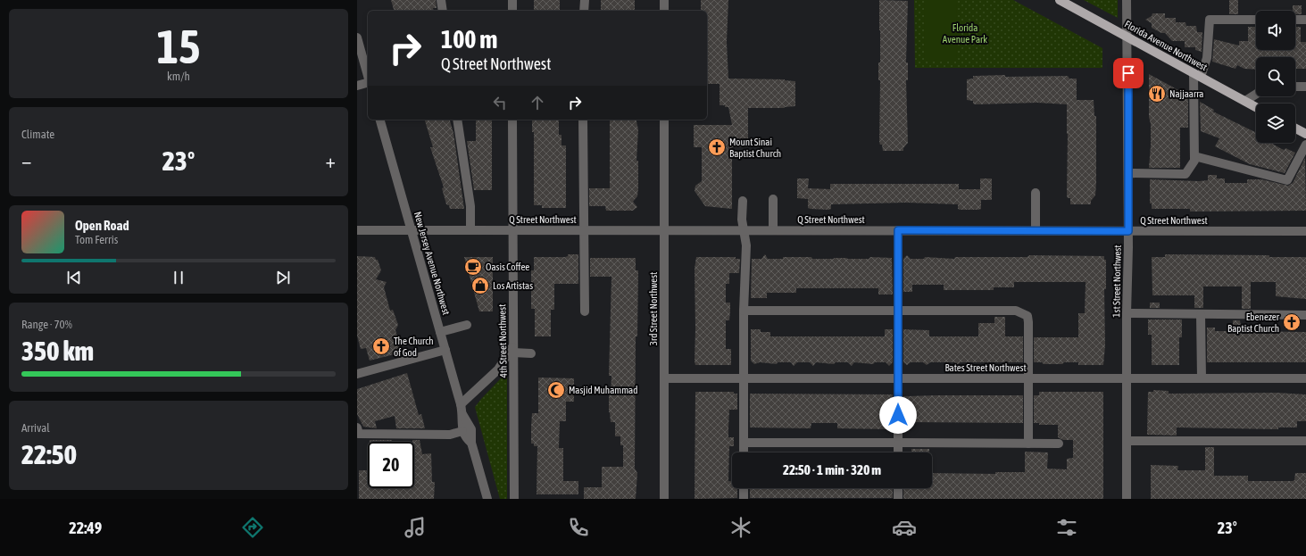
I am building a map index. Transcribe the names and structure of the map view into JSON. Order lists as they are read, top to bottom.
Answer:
{
  "streets": {
    "main road": ["Florida Avenue Northwest"],
    "street": [
      "Q Street Northwest",
      "New Jersey Avenue Northwest",
      "1st Street Northwest",
      "3rd Street Northwest",
      "4th Street Northwest",
      "Bates Street Northwest"
    ]
  },
  "crossings": [
    ["Florida Avenue Northwest", "1st Street Northwest"],
    ["Q Street Northwest", "New Jersey Avenue Northwest"],
    ["Q Street Northwest", "1st Street Northwest"],
    ["Q Street Northwest", "3rd Street Northwest"],
    ["Q Street Northwest", "4th Street Northwest"],
    ["1st Street Northwest", "Bates Street Northwest"],
    ["3rd Street Northwest", "Bates Street Northwest"]
  ],
  "parks": ["Florida Avenue Park"],
  "places": {
    "restaurant": ["Najjaarra"],
    "church": ["Mount Sinai Baptist Church", "Ebenezer Baptist Church", "The Church of God"],
    "cafe": ["Oasis Coffee"],
    "shop": ["Los Artistas"],
    "mosque": ["Masjid Muhammad"]
  },
  "page": {
    "tile": [
      ["15", "km/h"],
      "Climate",
      ["Range · 70%", "350 km"],
      ["Arrival", "22:50"]
    ],
    "turn": ["100 m", "Q Street Northwest"],
    "heat": ["−", "23°", "+"],
    "song": ["Open Road", "Tom Ferris"],
    "limit": "20",
    "trip": "22:50 · 1 min · 320 m",
    "tabs": ["22:49", "23°"]
  }
}
